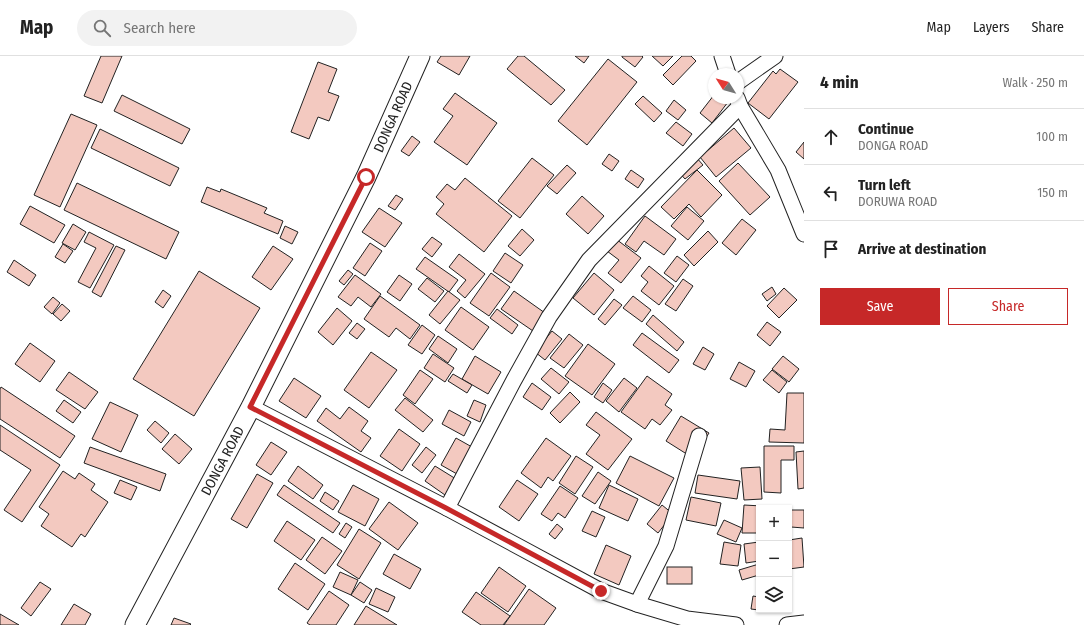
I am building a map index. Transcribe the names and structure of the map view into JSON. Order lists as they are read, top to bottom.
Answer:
{
  "streets": {
    "street": ["DONGA ROAD"]
  },
  "north": "top left",
  "page": {
    "header": "Map",
    "search": "Search here",
    "nav": ["Map", "Layers", "Share"],
    "heading": ["4 min", "Walk · 250 m"],
    "list": [
      ["Continue", "DONGA ROAD", "100 m"],
      ["Turn left", "DORUWA ROAD", "150 m"],
      "Arrive at destination"
    ],
    "buttons": ["Save", "Share"],
    "map_buttons": ["+", "−"]
  }
}
